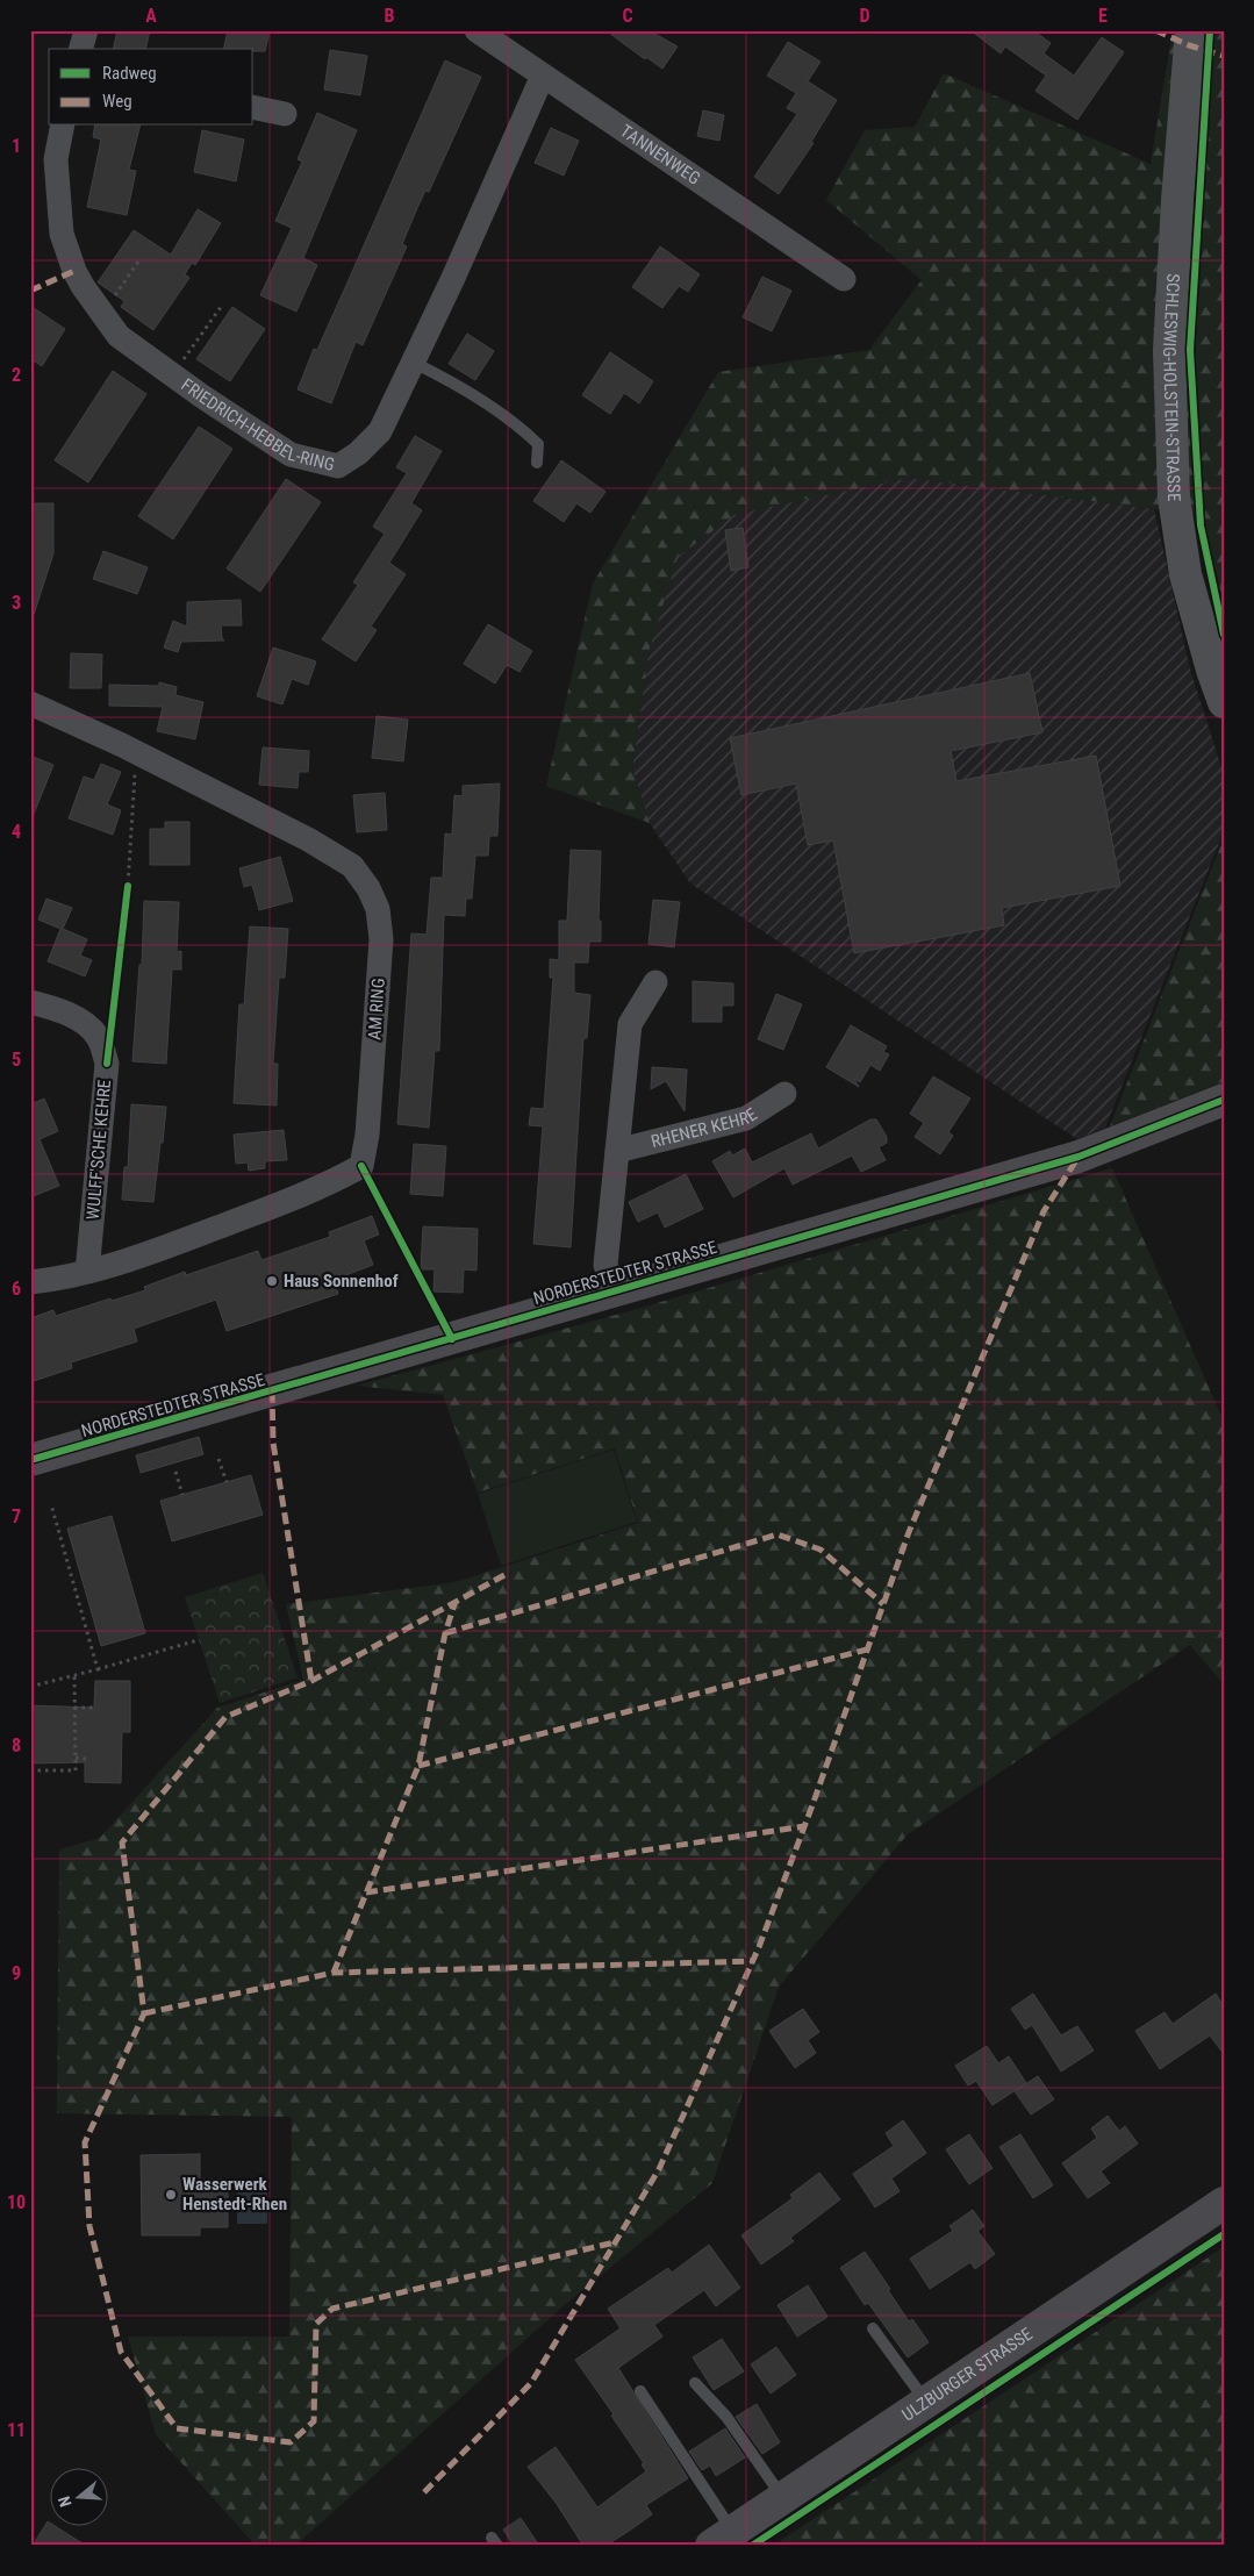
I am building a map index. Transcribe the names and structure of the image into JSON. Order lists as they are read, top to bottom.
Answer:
{
  "streets": {
    "main road": ["SCHLESWIG-HOLSTEIN-STRASSE"],
    "street": [
      "TANNENWEG",
      "FRIEDRICH-HEBBEL-RING",
      "AM RING",
      "RHENER KEHRE",
      "WULFF'SCHE KEHRE",
      "NORDERSTEDTER STRASSE",
      "ULZBURGER STRASSE"
    ]
  },
  "crossings": [
    ["TANNENWEG", "FRIEDRICH-HEBBEL-RING"],
    ["AM RING", "WULFF'SCHE KEHRE"]
  ],
  "places": ["Haus Sonnenhof", "Wasserwerk Henstedt-Rhen"],
  "legend": ["Radweg", "Weg"],
  "north": "left",
  "grid": {
    "columns": [
      "A",
      "B",
      "C",
      "D",
      "E"
    ],
    "rows": [
      "1",
      "2",
      "3",
      "4",
      "5",
      "6",
      "7",
      "8",
      "9",
      "10",
      "11"
    ]
  }
}
